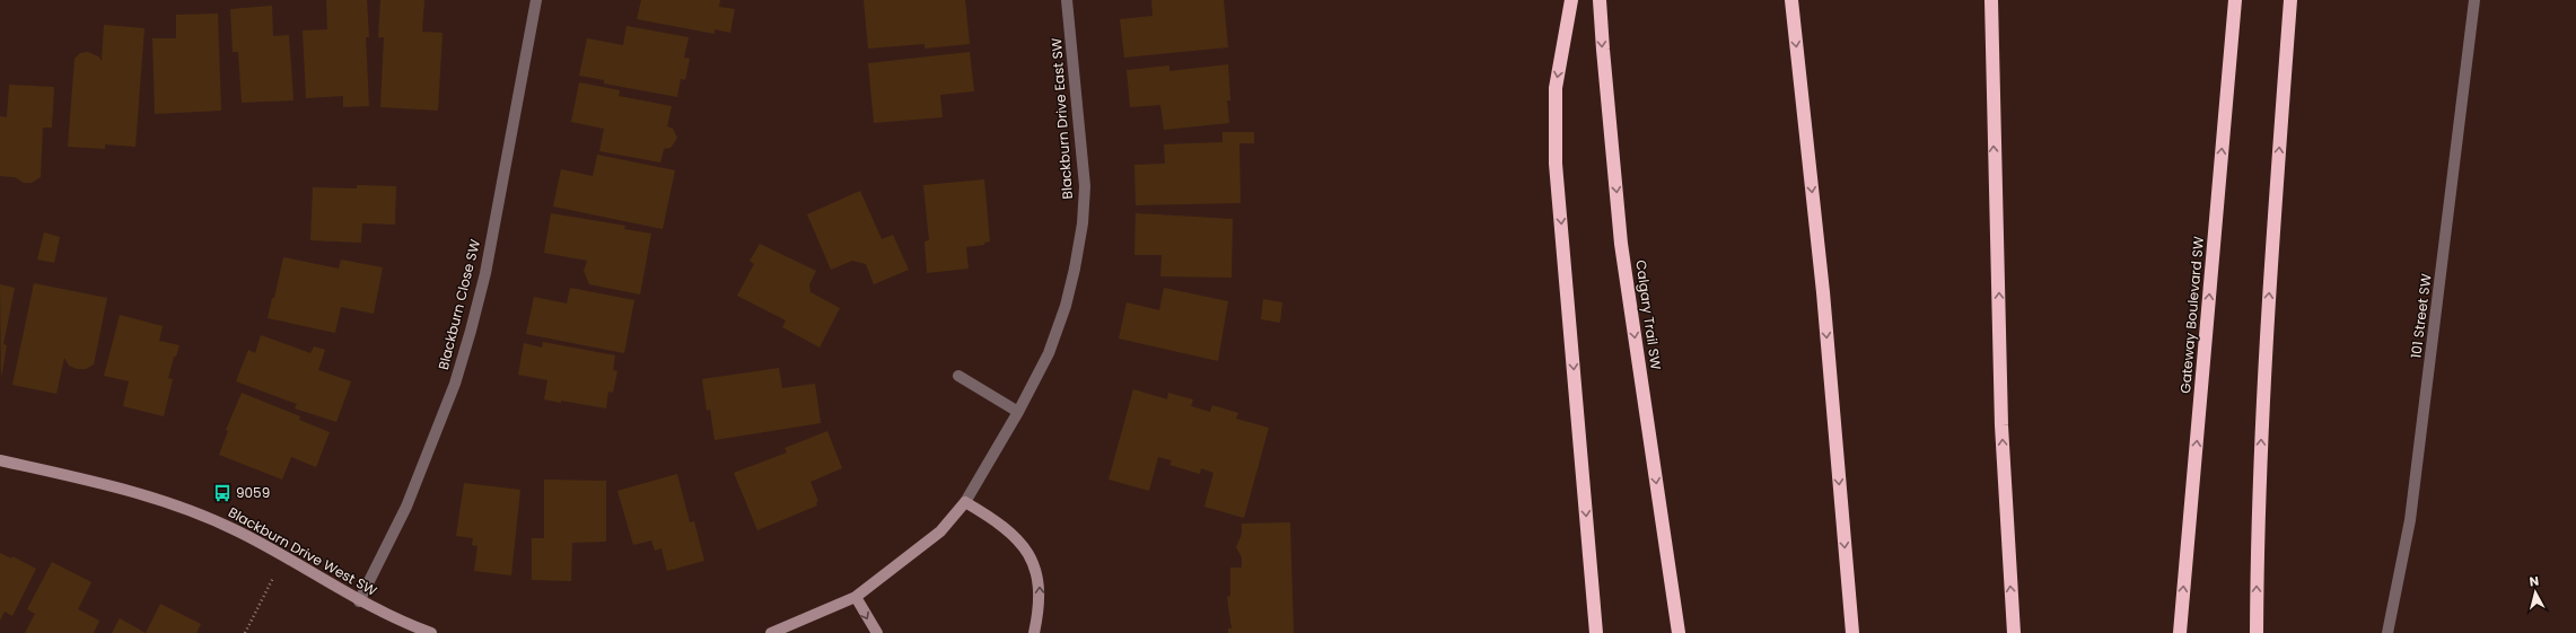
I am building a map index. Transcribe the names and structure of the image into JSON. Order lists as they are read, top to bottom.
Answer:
{
  "streets": {
    "highway": ["Calgary Trail SW", "Gateway Boulevard SW"],
    "street": [
      "Blackburn Drive East SW",
      "Blackburn Close SW",
      "101 Street SW",
      "Blackburn Drive West SW"
    ]
  },
  "crossings": [
    ["Blackburn Close SW", "Blackburn Drive West SW"]
  ],
  "places": {
    "bus stop": ["9059"]
  },
  "north": "top"
}
